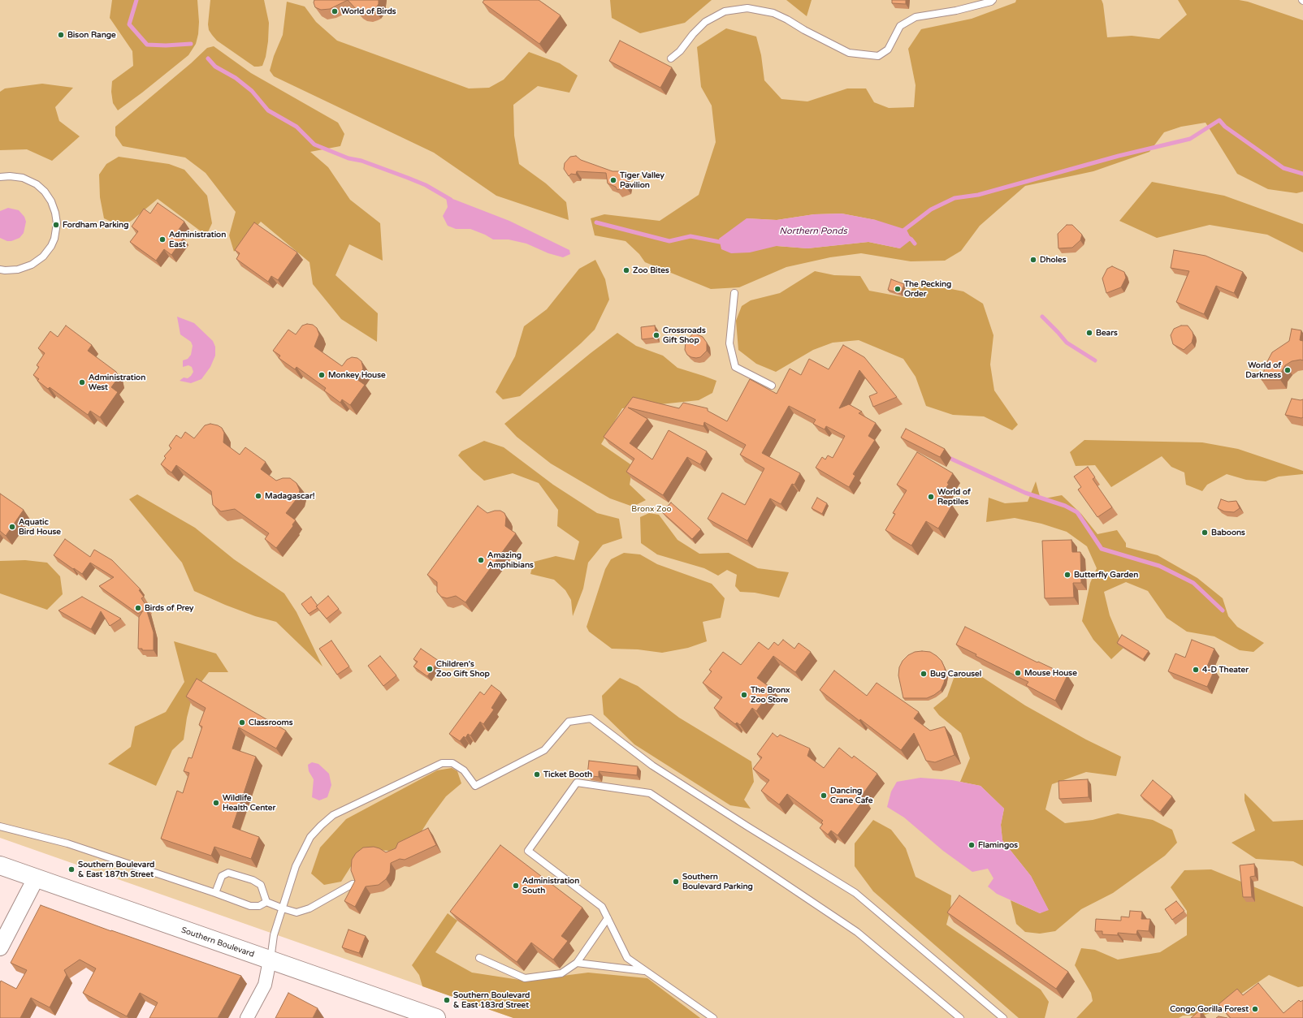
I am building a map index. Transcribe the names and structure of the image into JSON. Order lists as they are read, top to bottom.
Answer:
{
  "streets": {
    "main road": ["Southern Boulevard"]
  },
  "water": ["Northern Ponds"],
  "parks": ["Bronx Zoo"],
  "places": [
    "World of Birds",
    "Bison Range",
    "Tiger Valley Pavilion",
    "Fordham Parking",
    "Administration East",
    "Dholes",
    "Zoo Bites",
    "The Pecking Order",
    "Bears",
    "Crossroads Gift Shop",
    "World of Darkness",
    "Monkey House",
    "Administration West",
    "Madagascar!",
    "World of Reptiles",
    "Aquatic Bird House",
    "Baboons",
    "Amazing Amphibians",
    "Butterfly Garden",
    "Birds of Prey",
    "Children's Zoo Gift Shop",
    "4-D Theater",
    "Mouse House",
    "Bug Carousel",
    "The Bronx Zoo Store",
    "Classrooms",
    "Ticket Booth",
    "Dancing Crane Cafe",
    "Wildlife Health Center",
    "Flamingos",
    "Southern Boulevard & East 187th Street",
    "Southern Boulevard Parking",
    "Administration South",
    "Southern Boulevard & East 183rd Street",
    "Congo Gorilla Forest"
  ]
}
